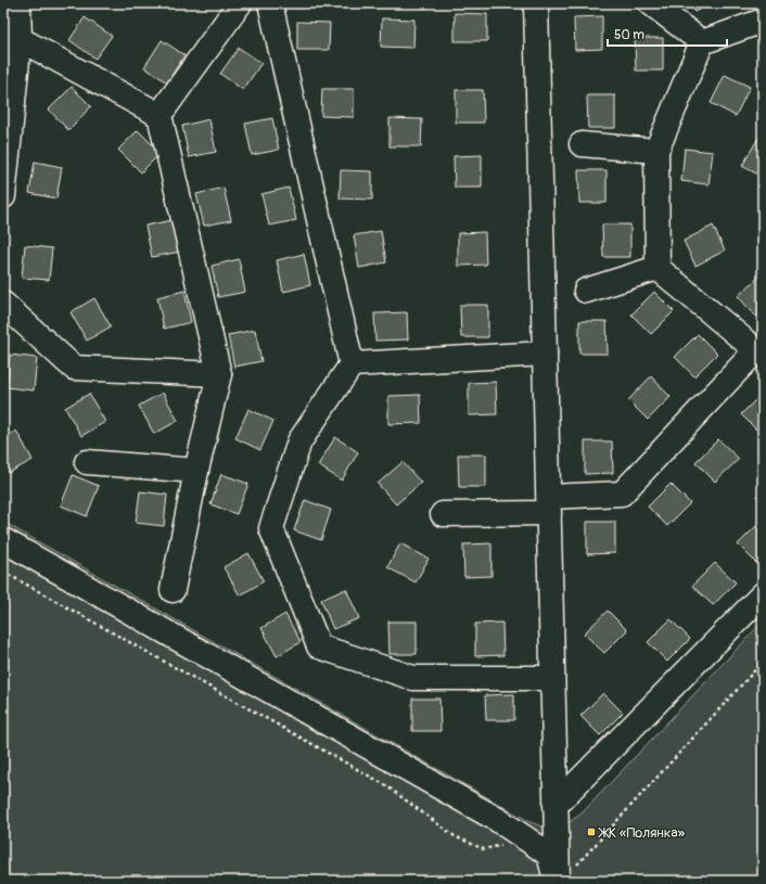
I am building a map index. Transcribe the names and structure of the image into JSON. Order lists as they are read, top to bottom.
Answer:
{
  "places": {
    "transit": ["ЖК «Полянка»"]
  },
  "scale_bar": "50 m"
}
